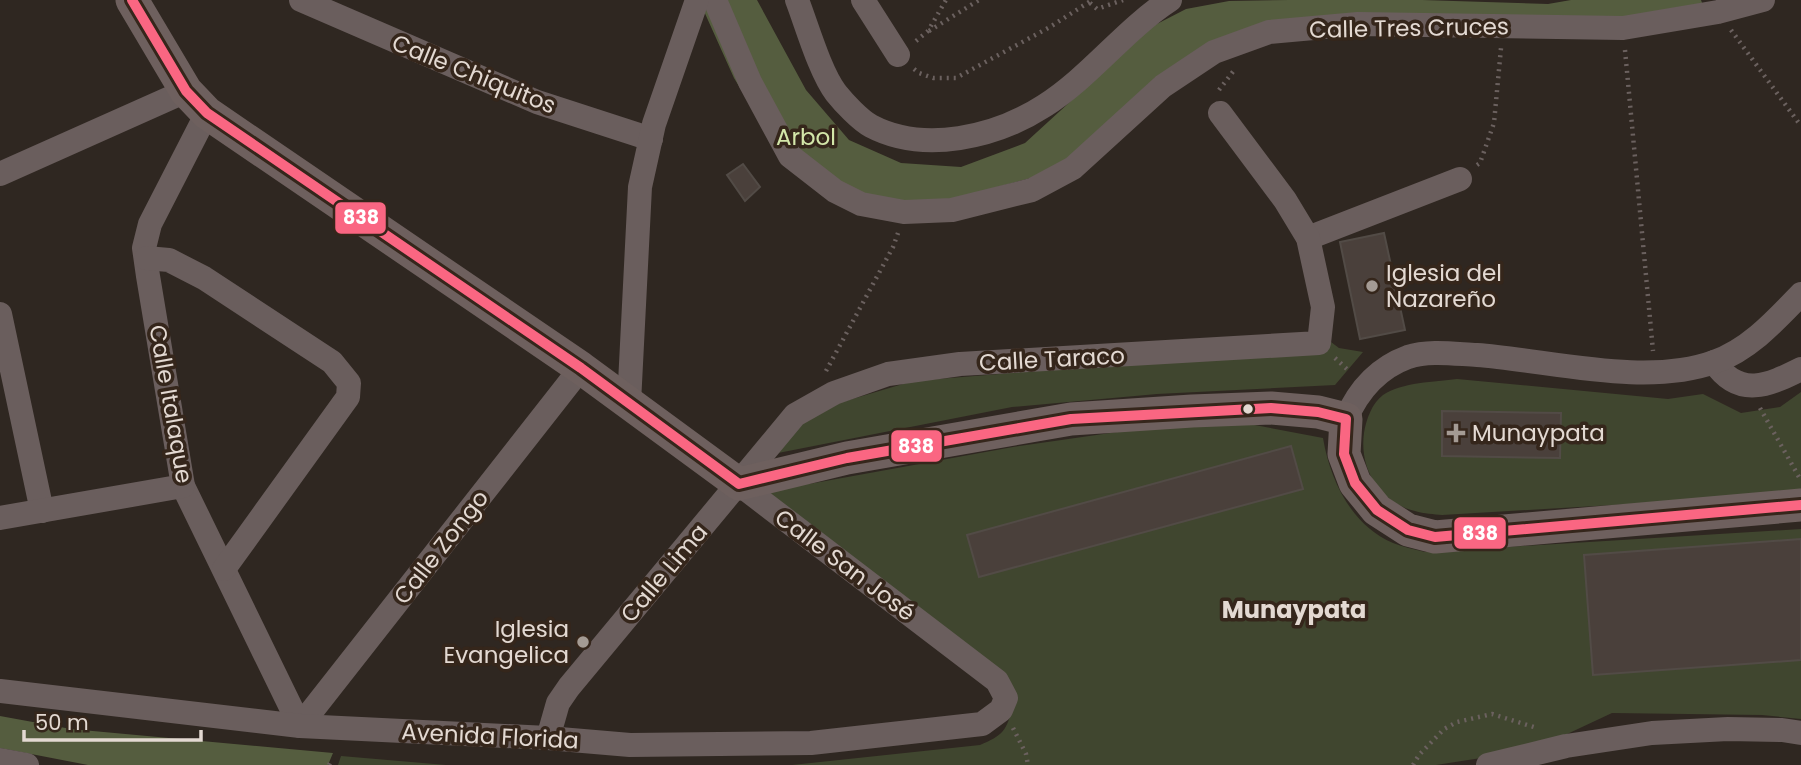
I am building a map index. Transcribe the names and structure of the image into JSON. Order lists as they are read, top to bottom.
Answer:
{
  "streets": {
    "street": [
      "Calle Tres Cruces",
      "Calle Chiquitos",
      "Calle Taraco",
      "Calle Italaque",
      "Calle Zongo",
      "Calle San José",
      "Calle Lima",
      "Avenida Florida"
    ]
  },
  "crossings": [
    ["Calle Taraco", "Calle Lima"],
    ["Calle Italaque", "Calle Zongo"],
    ["Calle Italaque", "Calle San José"],
    ["Calle Italaque", "Avenida Florida"],
    ["Calle Zongo", "Calle San José"],
    ["Calle Zongo", "Avenida Florida"],
    ["Calle San José", "Calle Lima"],
    ["Calle San José", "Avenida Florida"],
    ["Calle Lima", "Avenida Florida"]
  ],
  "districts": ["Munaypata"],
  "parks": ["Arbol"],
  "places": {
    "other": ["Iglesia del Nazareño", "Iglesia Evangelica"],
    "health": ["Munaypata"]
  },
  "lines": ["transit line 838"],
  "scale_bar": "50 m"
}
